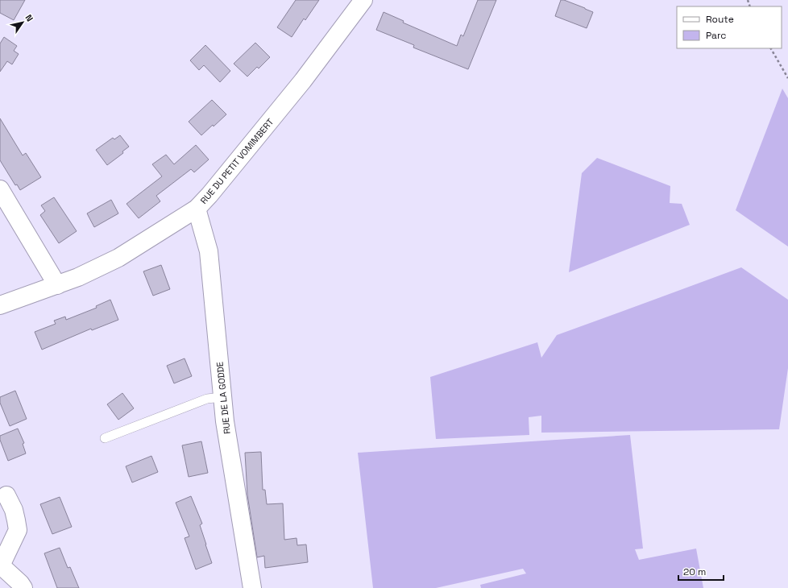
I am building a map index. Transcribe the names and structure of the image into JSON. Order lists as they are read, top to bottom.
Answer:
{
  "streets": {
    "street": ["RUE DU PETIT VOMIMBERT", "RUE DE LA GODDE"]
  },
  "crossings": [
    ["RUE DU PETIT VOMIMBERT", "RUE DE LA GODDE"]
  ],
  "legend": ["Route", "Parc"],
  "scale_bar": "20 m",
  "north": "top right"
}
